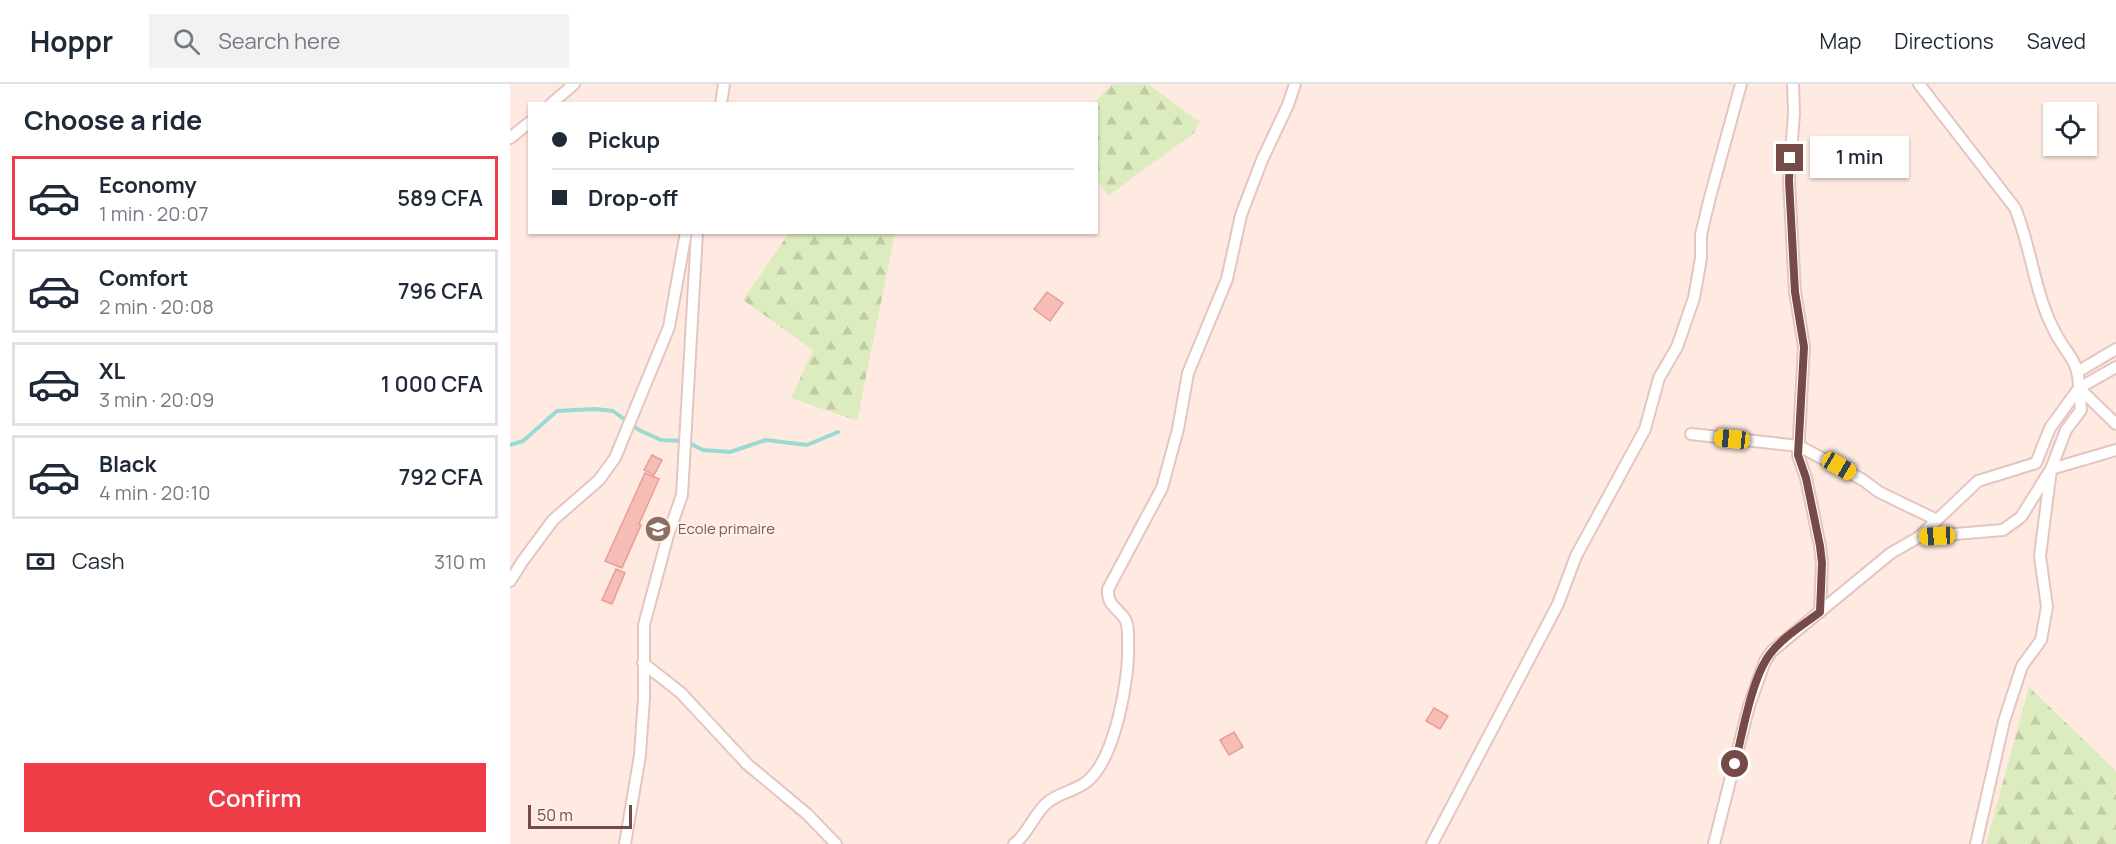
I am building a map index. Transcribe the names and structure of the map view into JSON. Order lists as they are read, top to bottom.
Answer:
{
  "places": {
    "school or university": ["Ecole primaire"]
  },
  "scale_bar": "50 m",
  "page": {
    "header": "Hoppr",
    "search": "Search here",
    "nav": ["Map", "Directions", "Saved"],
    "heading": "Choose a ride",
    "banner": ["Pickup", "Drop-off"],
    "bubble": "1 min",
    "list": [
      {
        "name": "Economy",
        "note": "1 min · 20:07",
        "value": "589 CFA"
      },
      {
        "name": "Comfort",
        "note": "2 min · 20:08",
        "value": "796 CFA"
      },
      {
        "name": "XL",
        "note": "3 min · 20:09",
        "value": "1 000 CFA"
      },
      {
        "name": "Black",
        "note": "4 min · 20:10",
        "value": "792 CFA"
      }
    ],
    "pay": ["Cash", "310 m"],
    "buttons": "Confirm",
    "scale": "50 m"
  }
}
